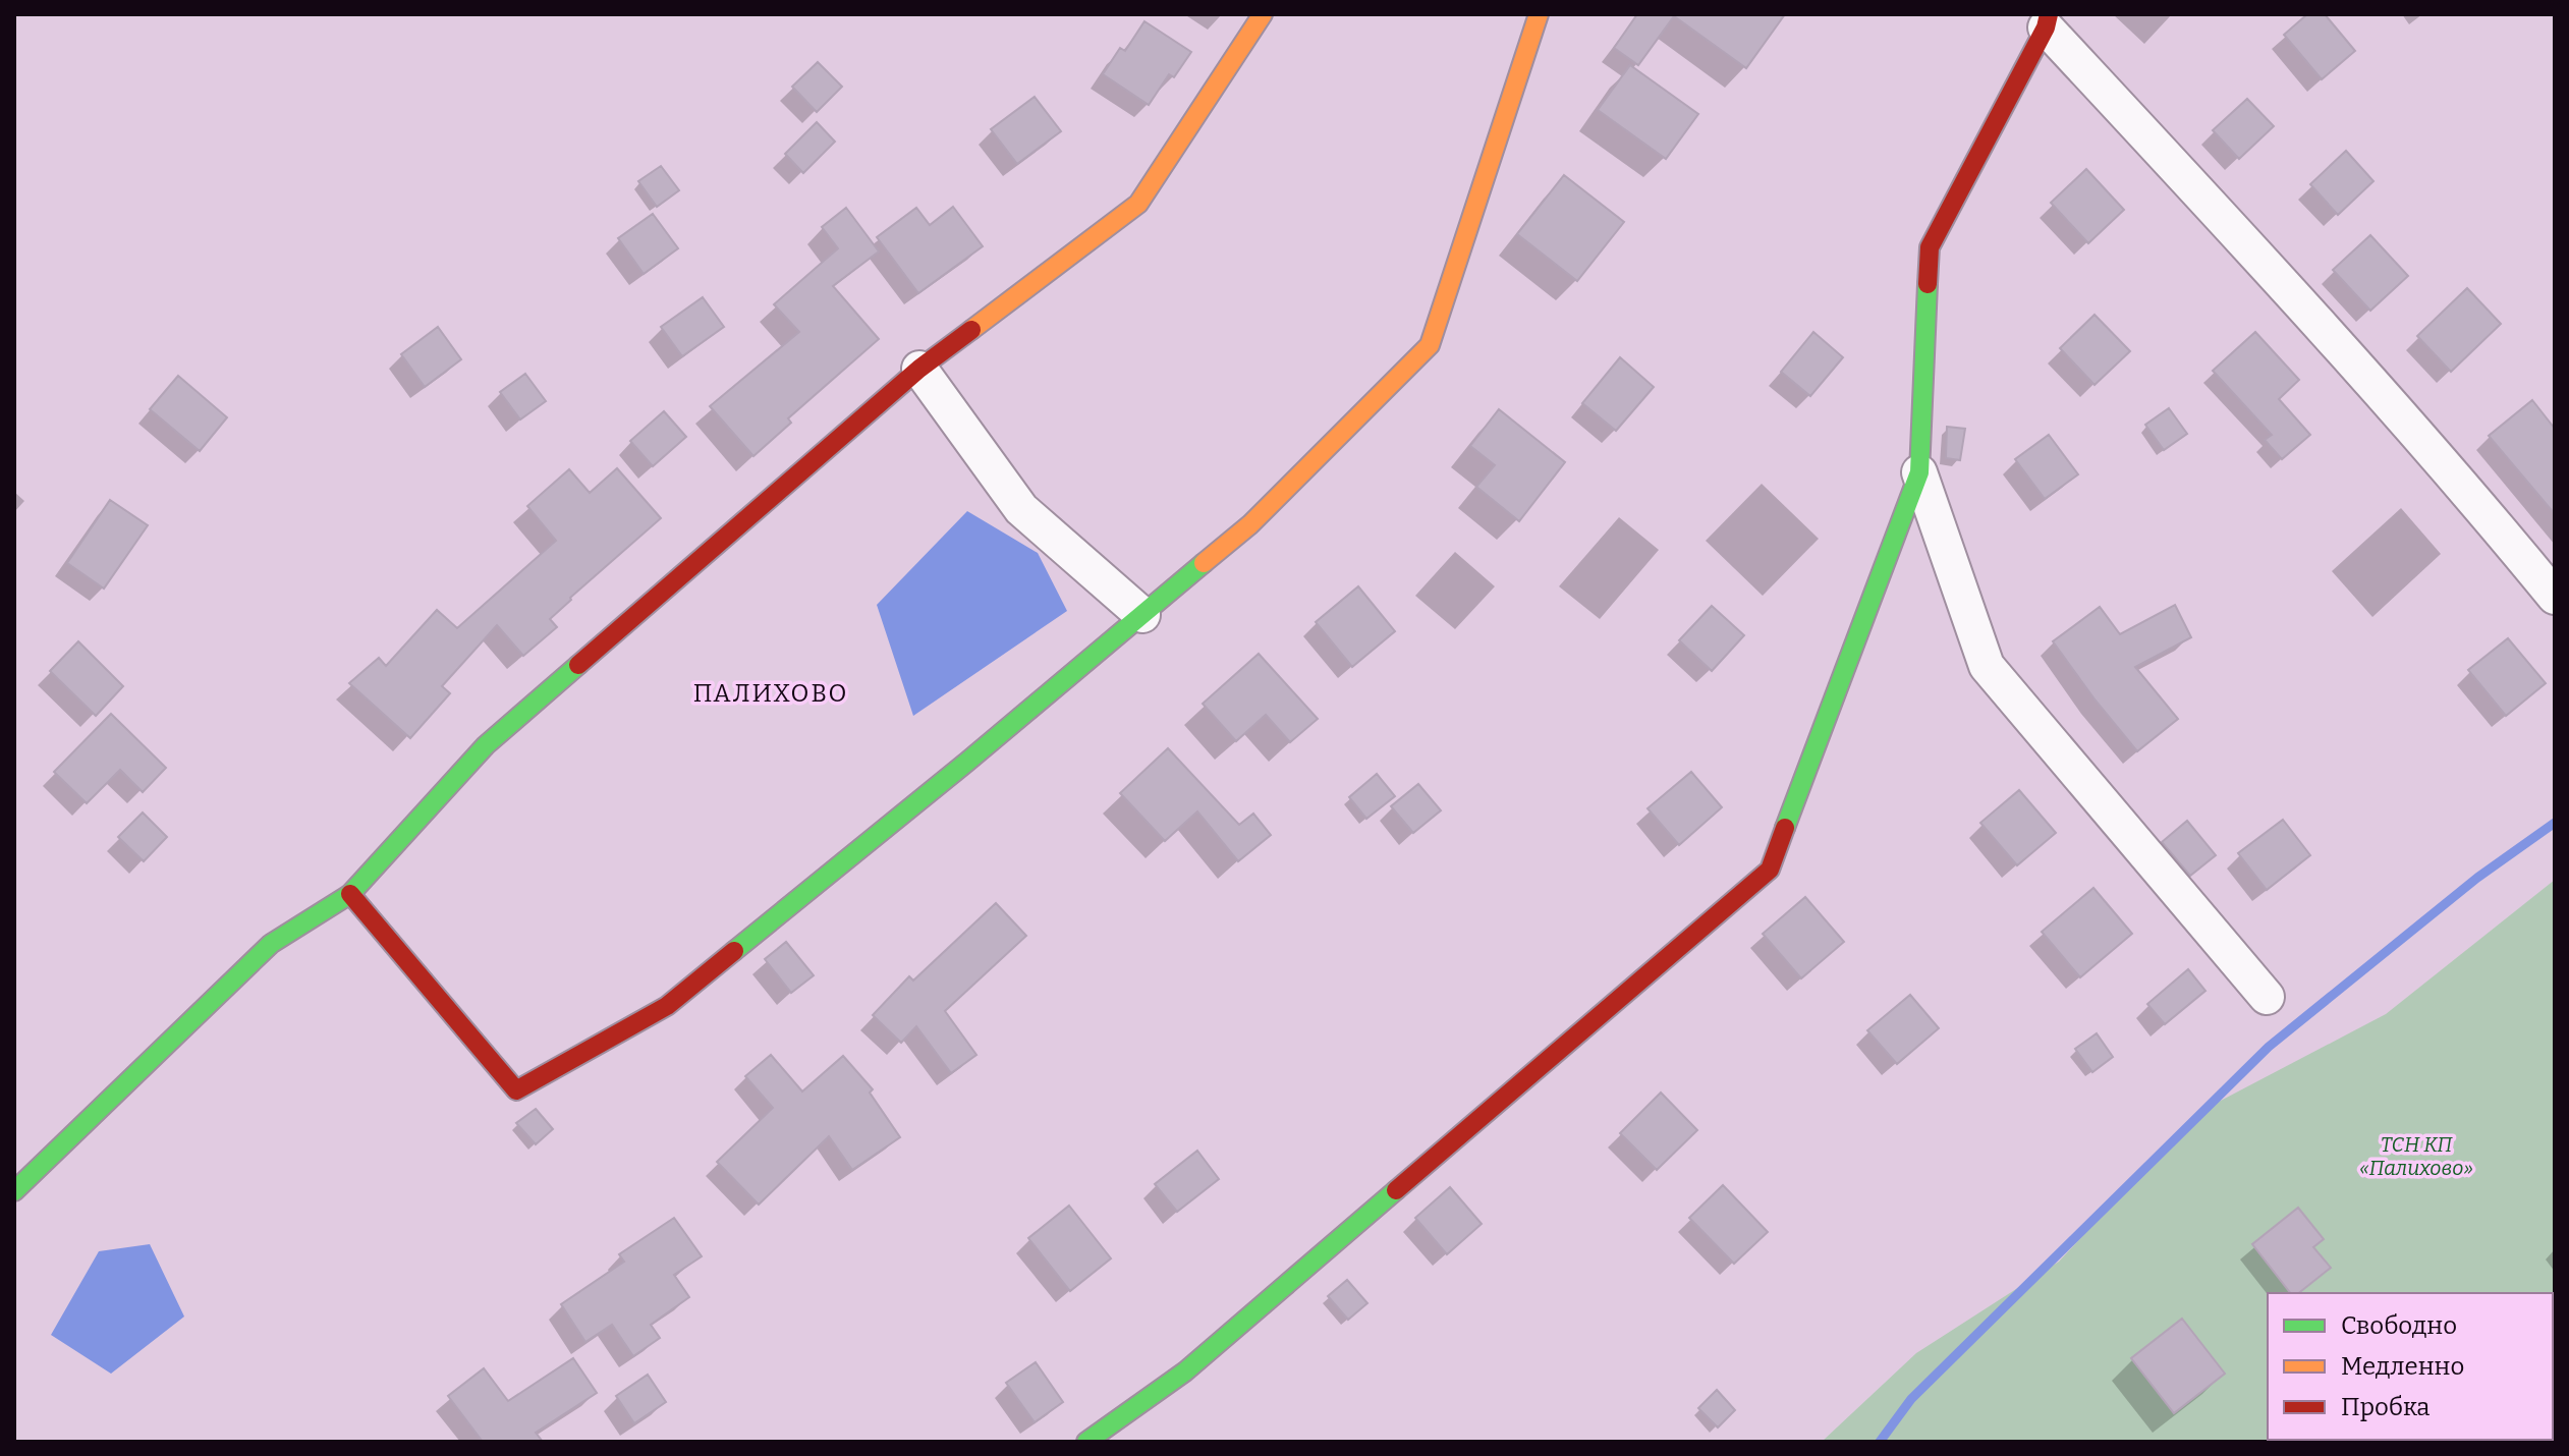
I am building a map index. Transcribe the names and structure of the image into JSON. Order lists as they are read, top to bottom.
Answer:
{
  "districts": ["ПАЛИХОВО"],
  "parks": ["ТСН КП «Палихово»"],
  "legend": ["Свободно", "Медленно", "Пробка"]
}
